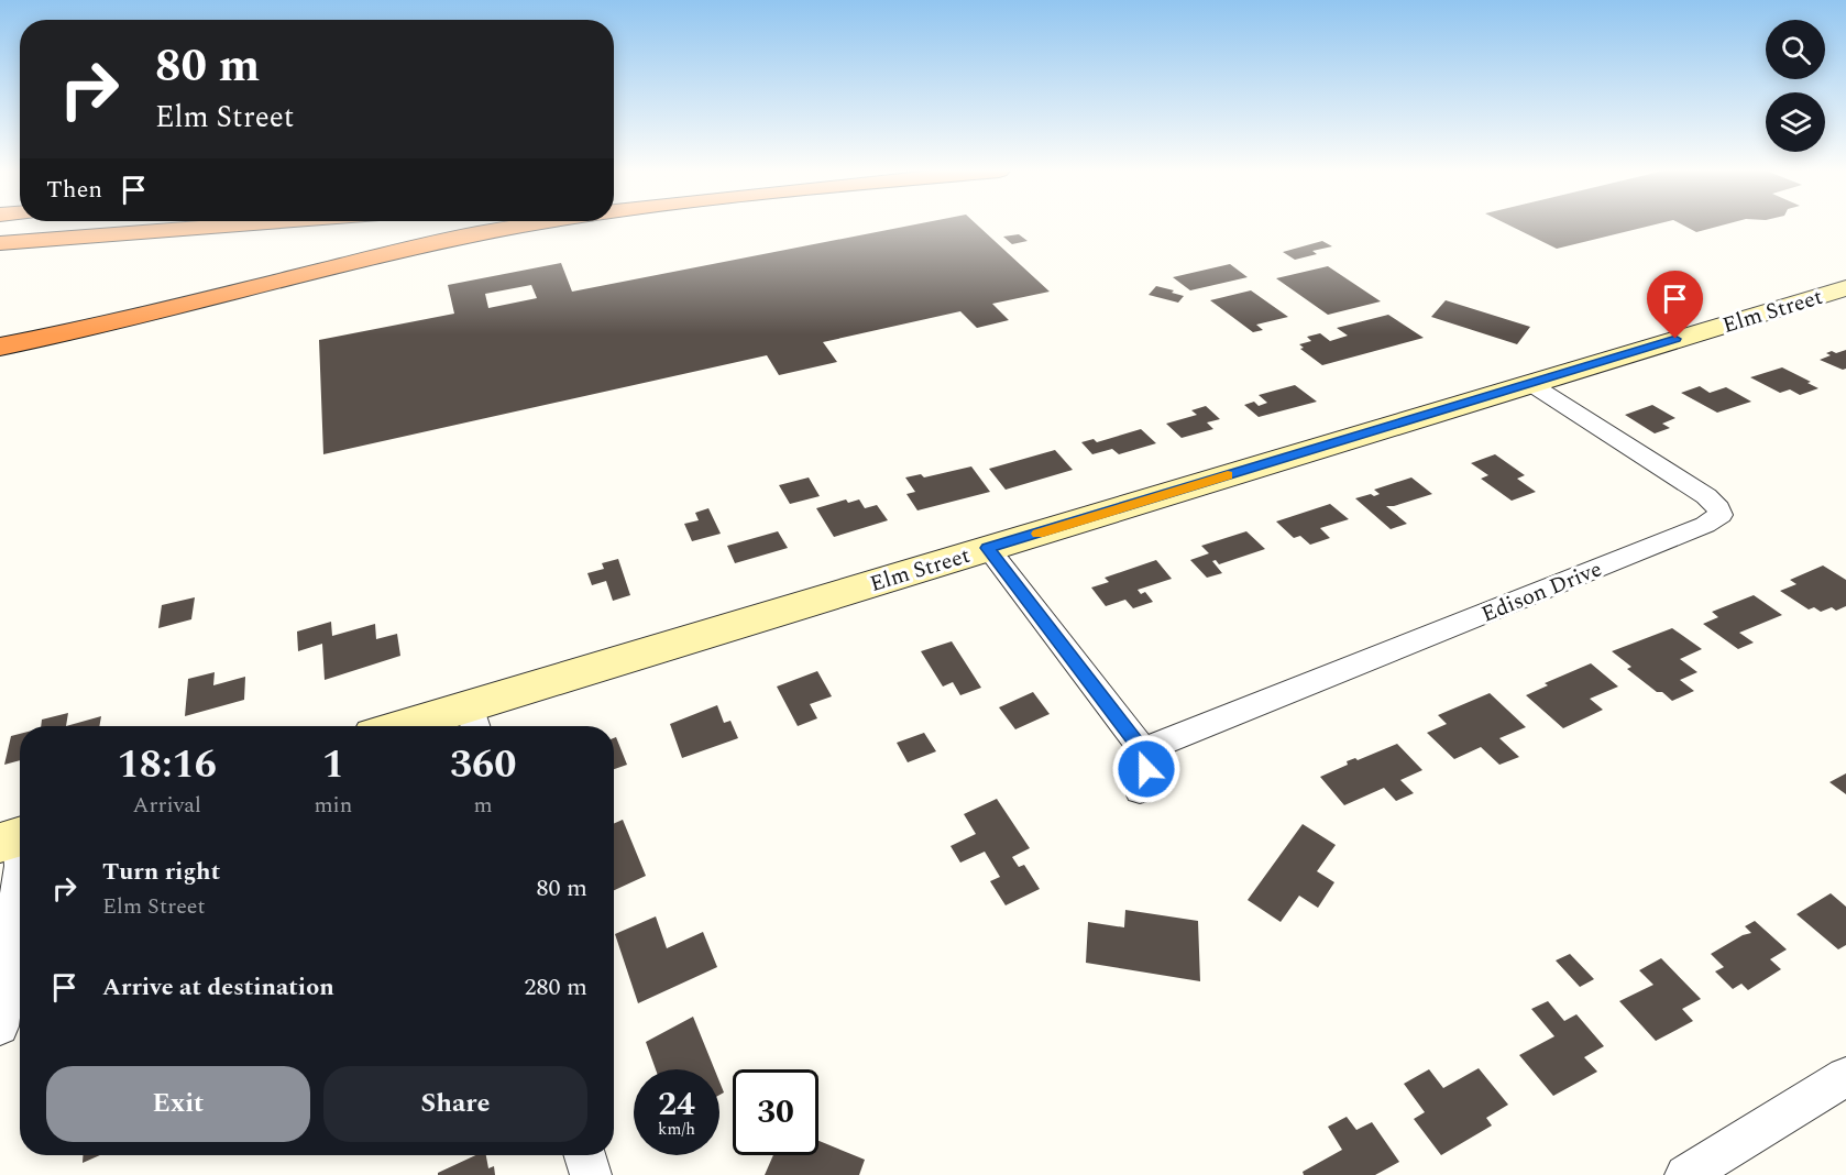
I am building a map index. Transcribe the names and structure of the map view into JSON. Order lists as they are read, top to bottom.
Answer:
{
  "streets": {
    "street": ["Elm Street", "Edison Drive"]
  },
  "crossings": [
    ["Elm Street", "Edison Drive"]
  ],
  "page": {
    "turn": ["80 m", "Elm Street"],
    "then": "Then",
    "eta": [
      "18:16",
      "Arrival",
      "1",
      "min",
      "360",
      "m"
    ],
    "list": [
      {
        "name": "Turn right",
        "note": "Elm Street",
        "value": "80 m"
      },
      {
        "name": "Arrive at destination",
        "value": "280 m"
      }
    ],
    "buttons": ["Exit", "Share"],
    "speed": "24 km/h",
    "limit": "30"
  }
}
